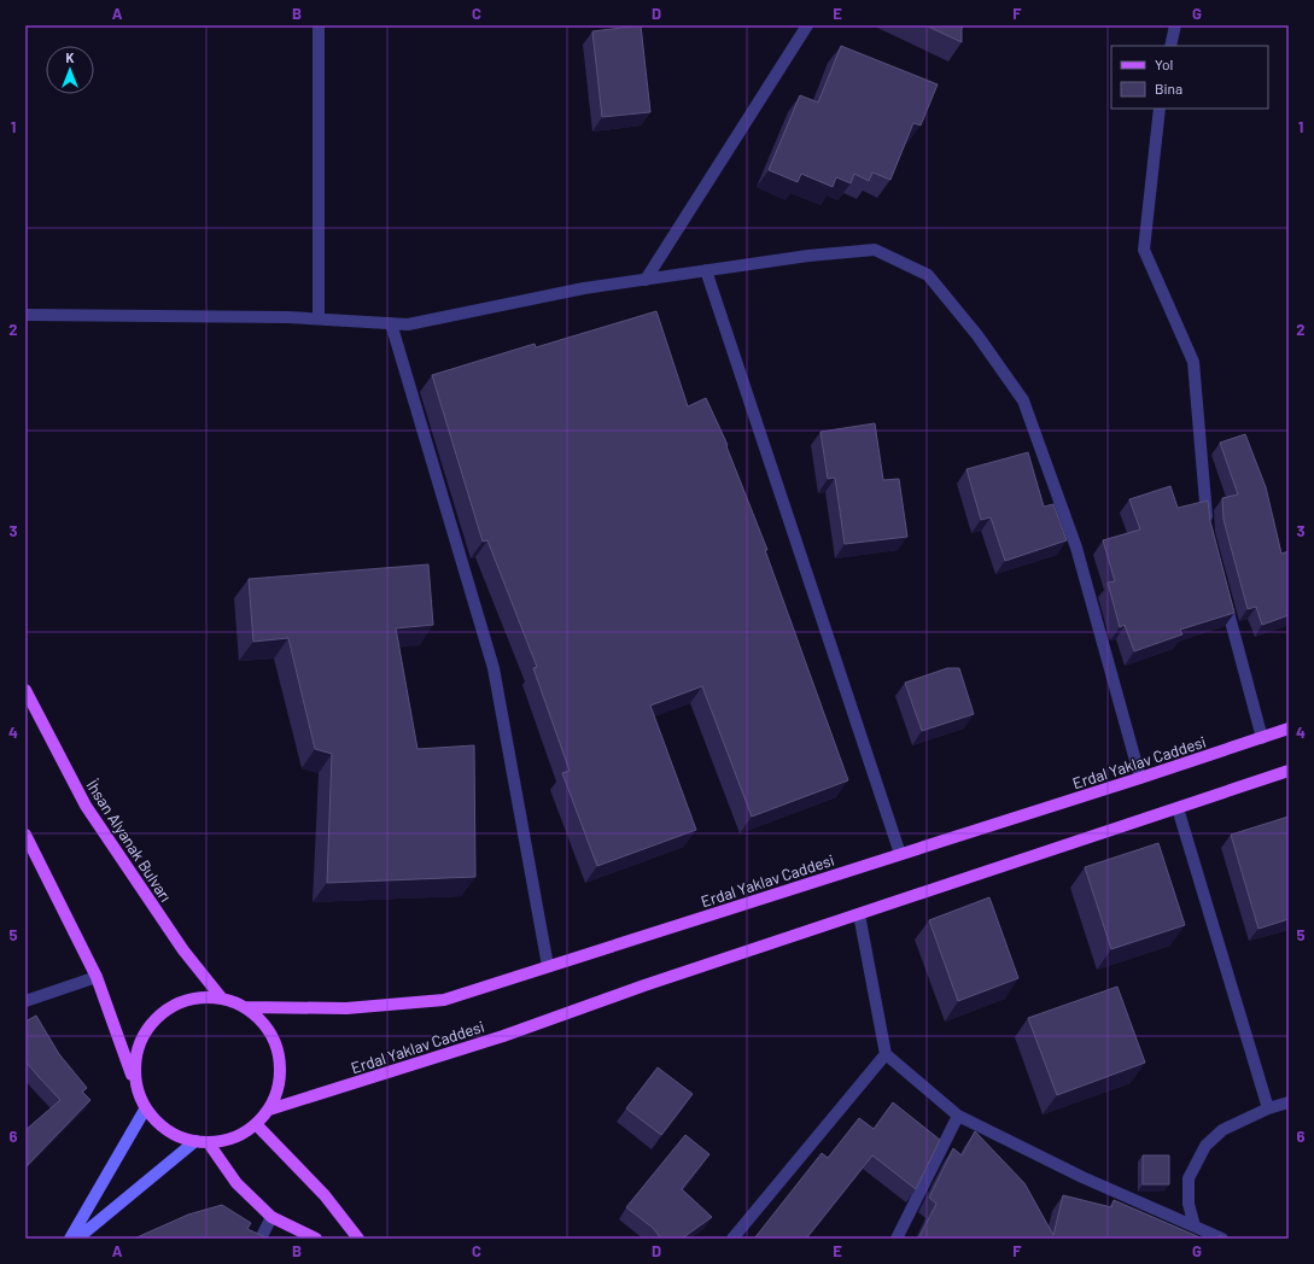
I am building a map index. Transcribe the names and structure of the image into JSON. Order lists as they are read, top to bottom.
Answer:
{
  "streets": {
    "main road": ["Erdal Yaklav Caddesi", "İhsan Alyanak Bulvarı"]
  },
  "crossings": [
    ["Erdal Yaklav Caddesi", "İhsan Alyanak Bulvarı"]
  ],
  "legend": ["Yol", "Bina"],
  "north": "top",
  "grid": {
    "columns": [
      "A",
      "B",
      "C",
      "D",
      "E",
      "F",
      "G"
    ],
    "rows": [
      "1",
      "2",
      "3",
      "4",
      "5",
      "6"
    ]
  }
}
